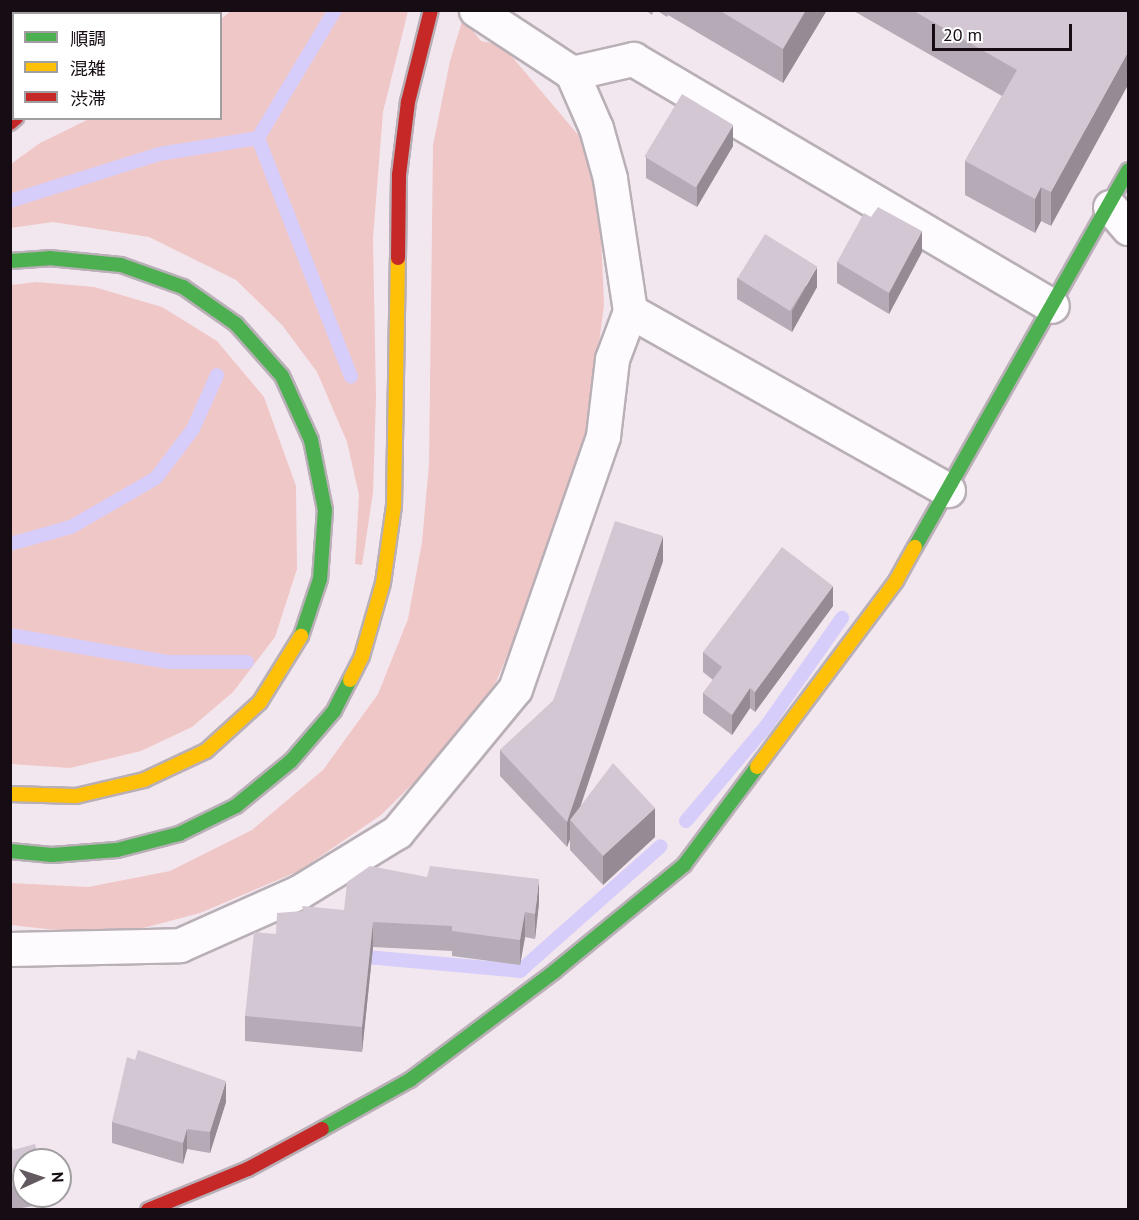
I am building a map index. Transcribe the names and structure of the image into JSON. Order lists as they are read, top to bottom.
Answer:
{
  "legend": ["順調", "混雑", "渋滞"],
  "scale_bar": "20 m",
  "north": "right"
}
